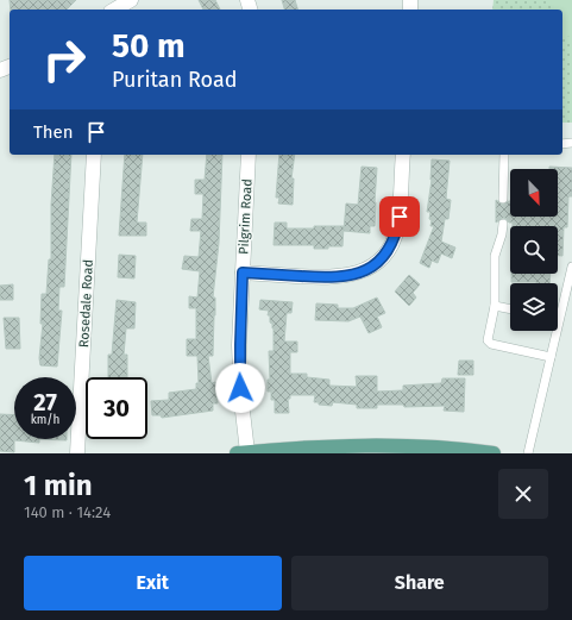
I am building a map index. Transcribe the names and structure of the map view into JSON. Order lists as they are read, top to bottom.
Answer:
{
  "streets": {
    "street": ["Pilgrim Road", "Rosedale Road"]
  },
  "north": "bottom right",
  "page": {
    "turn": ["50 m", "Puritan Road"],
    "then": "Then",
    "speed": "27 km/h",
    "limit": "30",
    "heading": ["1 min", "140 m · 14:24"],
    "buttons": ["Exit", "Share"]
  }
}
